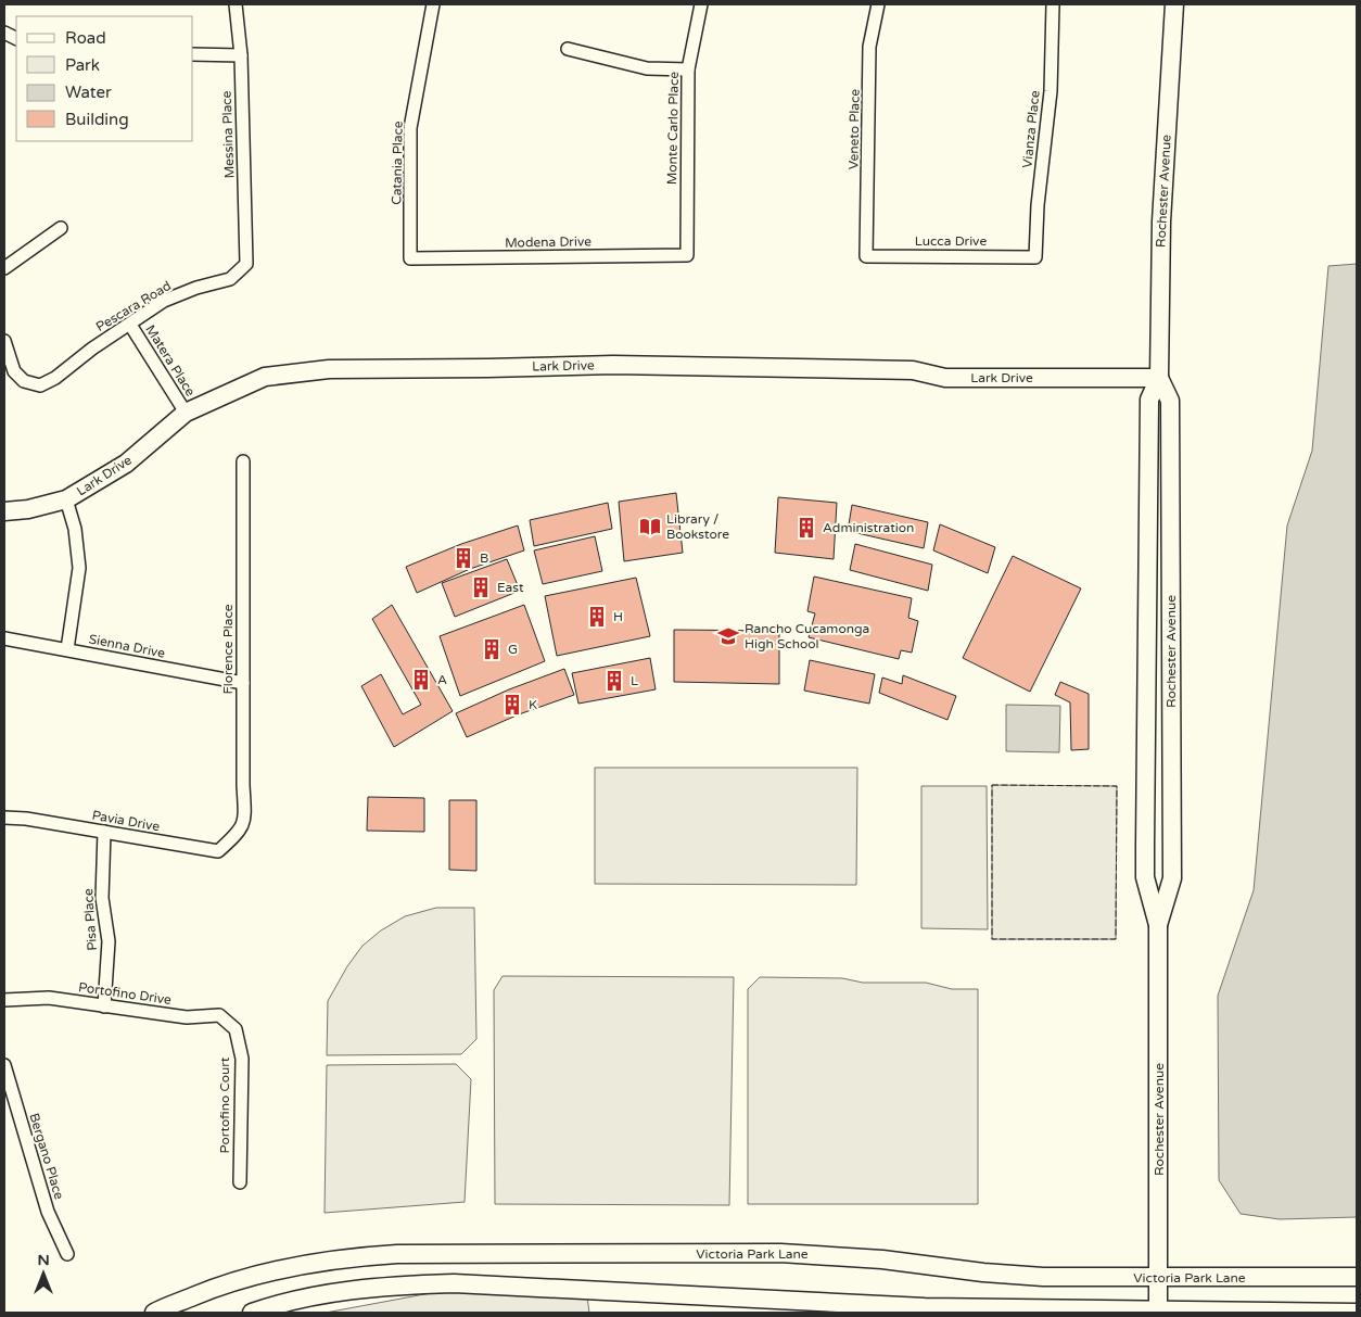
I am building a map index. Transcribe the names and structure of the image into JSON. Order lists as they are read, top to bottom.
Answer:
{
  "streets": {
    "street": [
      "Monte Carlo Place",
      "Veneto Place",
      "Vianza Place",
      "Messina Place",
      "Catania Place",
      "Rochester Avenue",
      "Lucca Drive",
      "Modena Drive",
      "Pescara Road",
      "Matera Place",
      "Lark Drive",
      "Sienna Drive",
      "Florence Place",
      "Pavia Drive",
      "Pisa Place",
      "Portofino Drive",
      "Portofino Court",
      "Bergano Place",
      "Victoria Park Lane"
    ]
  },
  "crossings": [
    ["Monte Carlo Place", "Modena Drive"],
    ["Veneto Place", "Lucca Drive"],
    ["Vianza Place", "Lucca Drive"],
    ["Messina Place", "Pescara Road"],
    ["Catania Place", "Modena Drive"],
    ["Rochester Avenue", "Lark Drive"],
    ["Rochester Avenue", "Victoria Park Lane"],
    ["Pescara Road", "Matera Place"],
    ["Matera Place", "Lark Drive"],
    ["Sienna Drive", "Florence Place"],
    ["Florence Place", "Pavia Drive"],
    ["Pavia Drive", "Pisa Place"],
    ["Pisa Place", "Portofino Drive"],
    ["Portofino Drive", "Portofino Court"]
  ],
  "places": {
    "library": ["Library / Bookstore"],
    "building": [
      "Administration",
      "B",
      "East",
      "H",
      "G",
      "A",
      "L",
      "K"
    ],
    "school or university": ["Rancho Cucamonga High School"]
  },
  "legend": [
    "Road",
    "Park",
    "Water",
    "Building"
  ],
  "north": "top"
}
